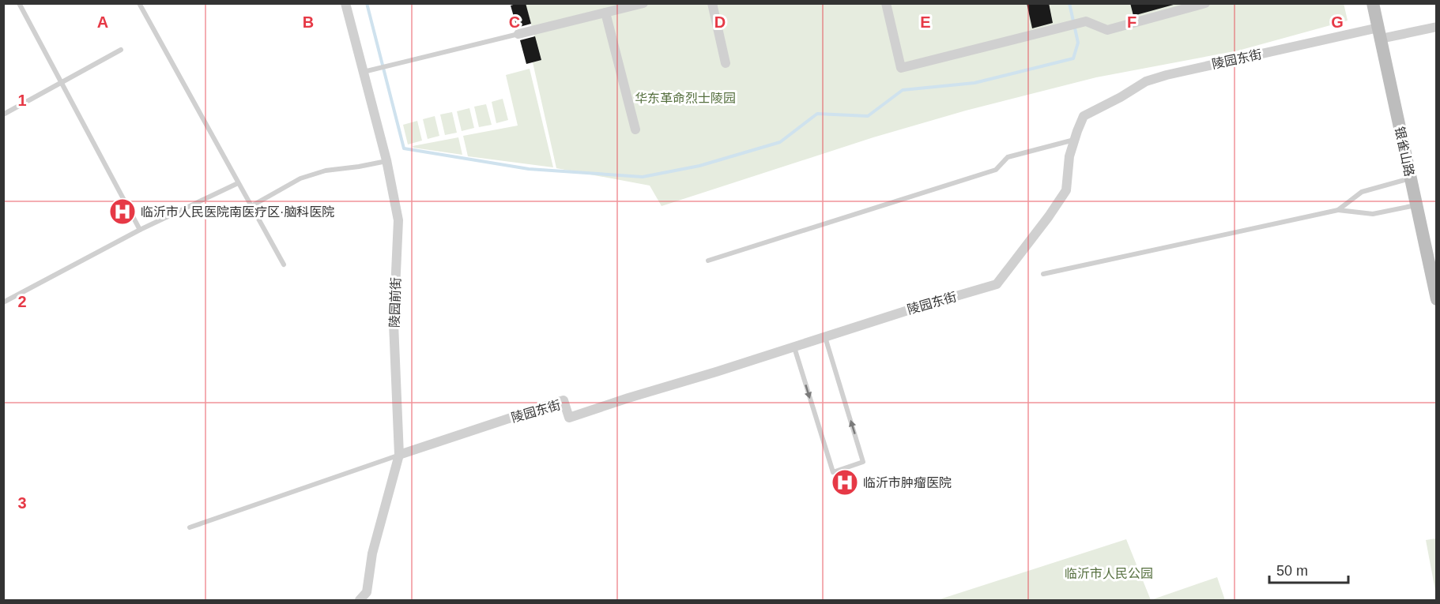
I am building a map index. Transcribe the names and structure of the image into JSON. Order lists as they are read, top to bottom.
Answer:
{
  "streets": {
    "main road": ["银雀山路"],
    "street": ["陵园东街", "陵园前街"]
  },
  "crossings": [
    ["陵园东街", "银雀山路"],
    ["陵园东街", "陵园前街"]
  ],
  "parks": ["华东革命烈士陵园", "临沂市人民公园"],
  "places": {
    "hospital": ["临沂市人民医院南医疗区·脑科医院", "临沂市肿瘤医院"]
  },
  "scale_bar": "50 m",
  "grid": {
    "columns": [
      "A",
      "B",
      "C",
      "D",
      "E",
      "F",
      "G"
    ],
    "rows": ["1", "2", "3"]
  }
}
